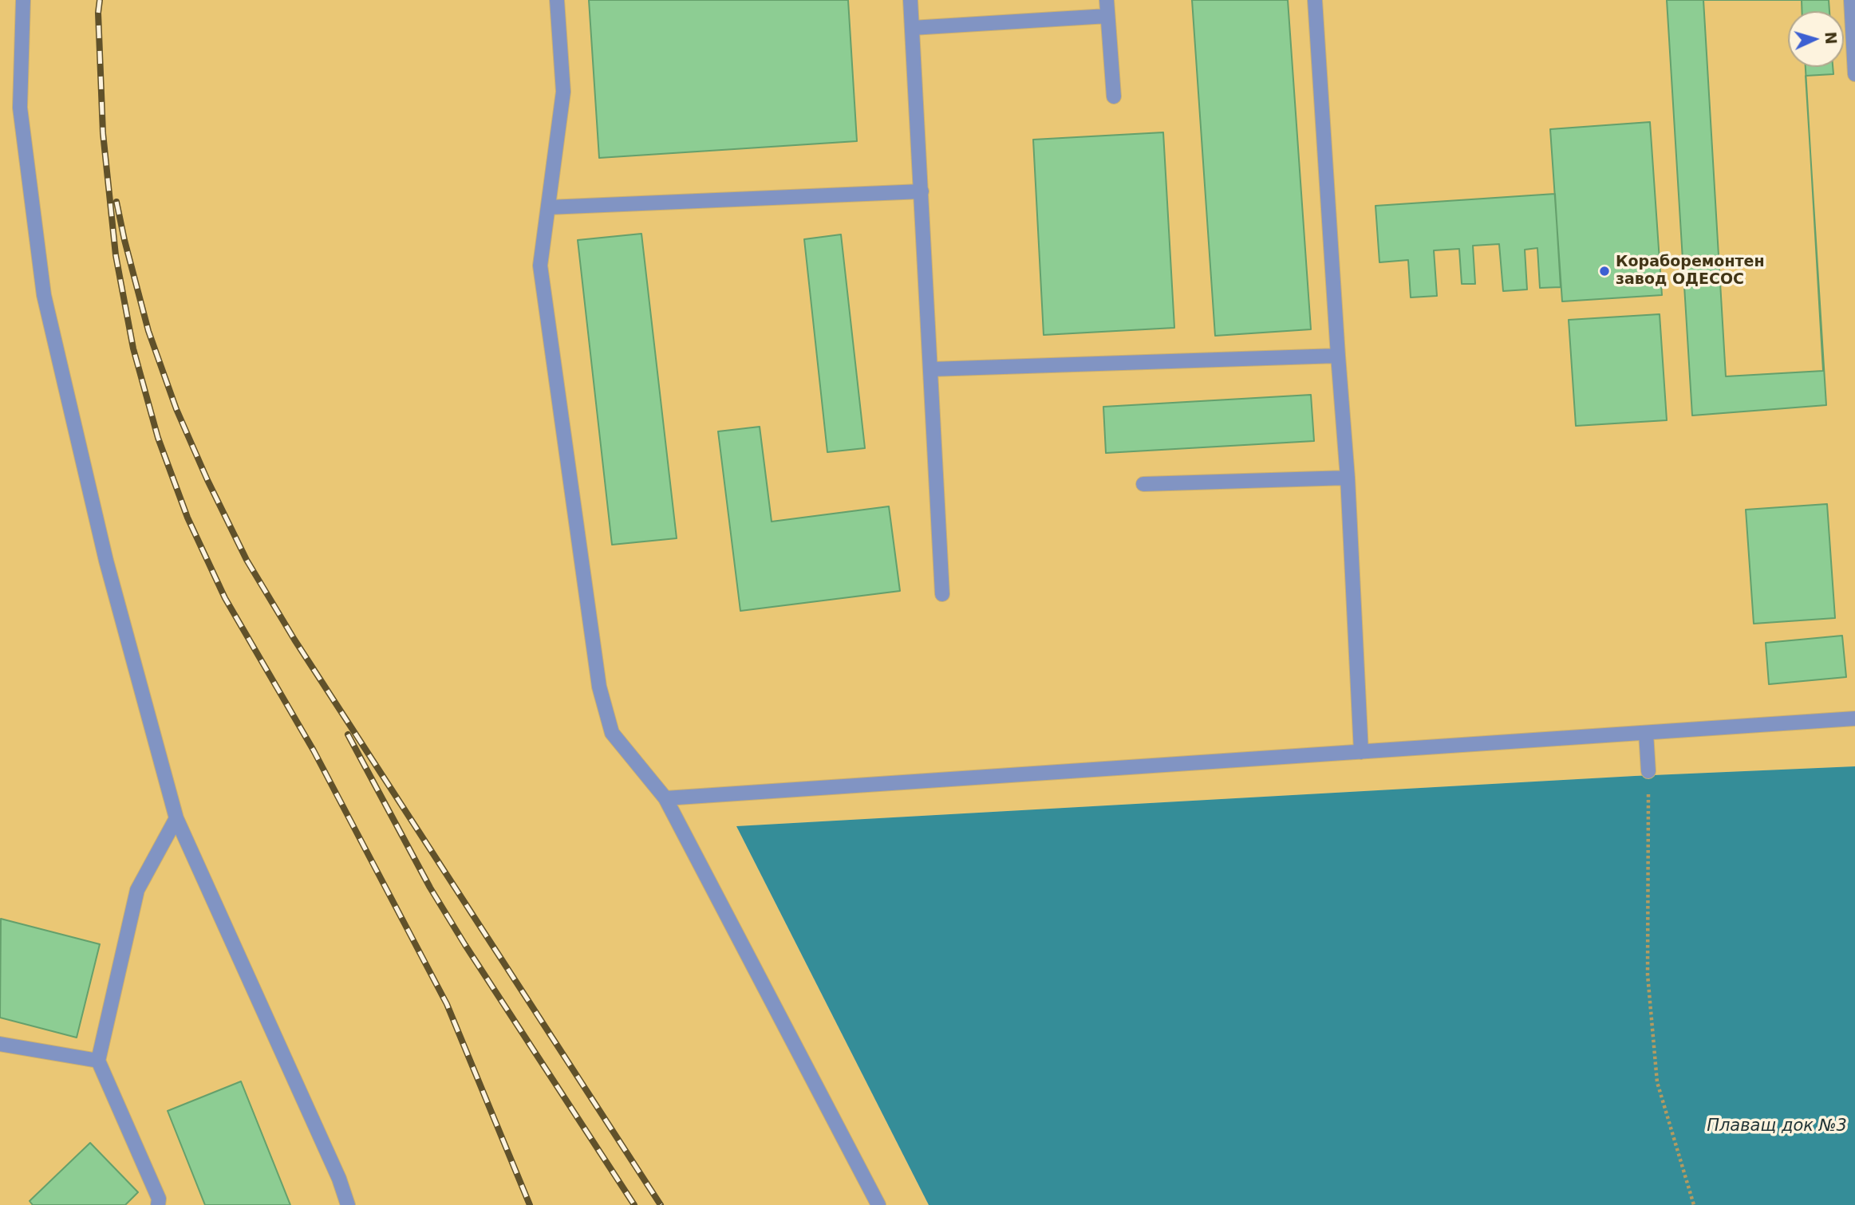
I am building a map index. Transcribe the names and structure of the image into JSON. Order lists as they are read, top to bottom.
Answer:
{
  "water": ["Плаващ док №3"],
  "places": ["Кораборемонтен завод ОДЕСОС"],
  "north": "right"
}
